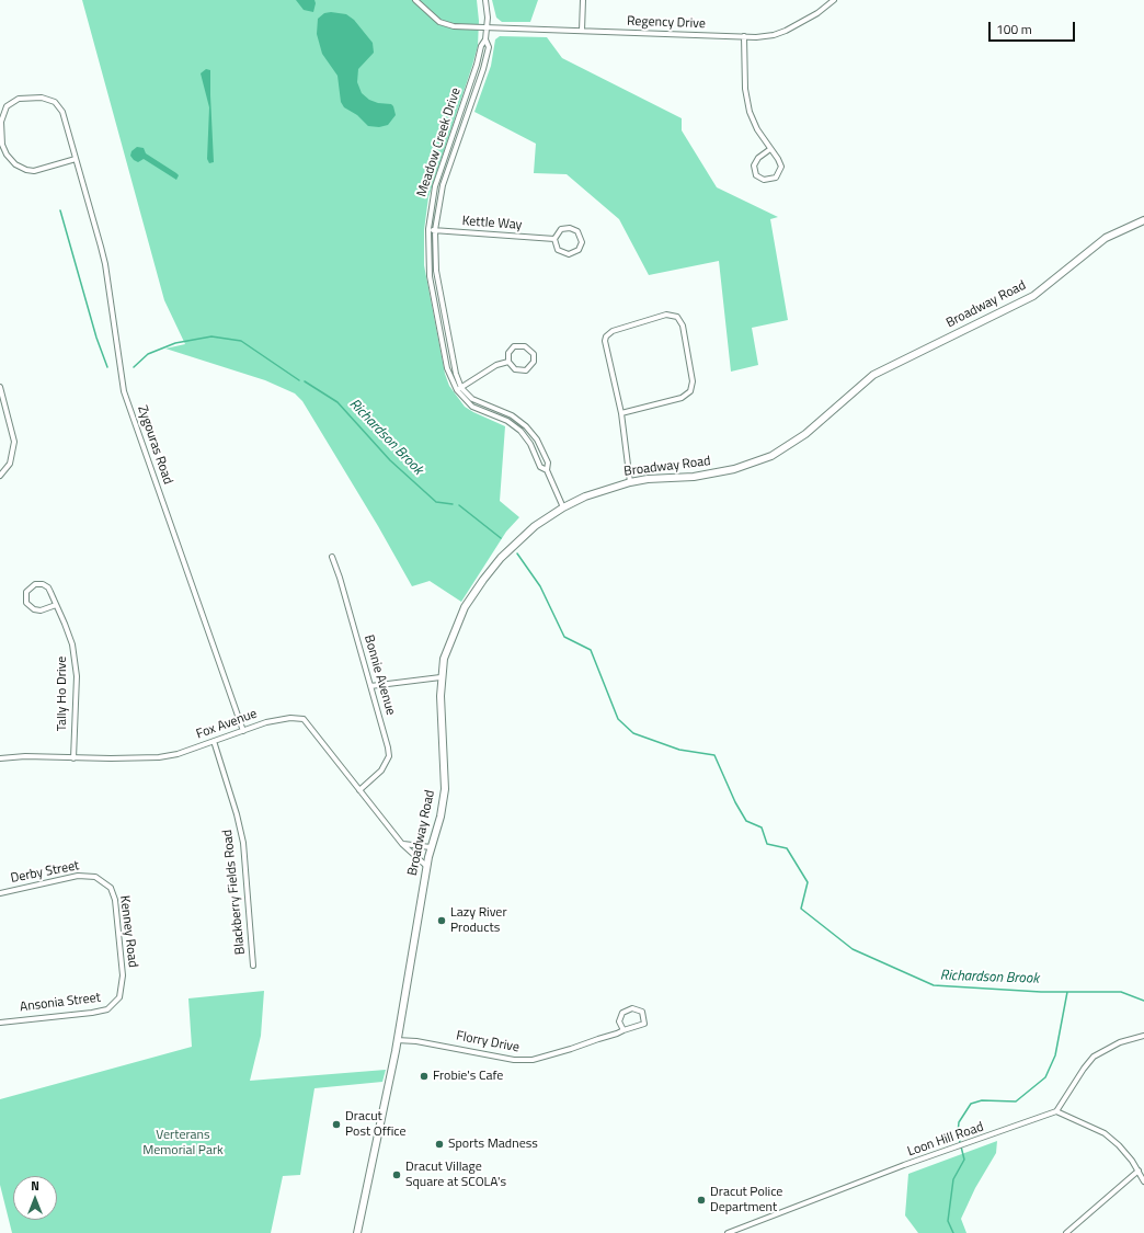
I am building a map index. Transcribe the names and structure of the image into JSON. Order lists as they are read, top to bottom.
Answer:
{
  "streets": {
    "main road": ["Broadway Road"],
    "street": [
      "Regency Drive",
      "Meadow Creek Drive",
      "Kettle Way",
      "Zygouras Road",
      "Bonnie Avenue",
      "Tally Ho Drive",
      "Fox Avenue",
      "Derby Street",
      "Blackberry Fields Road",
      "Kenney Road",
      "Ansonia Street",
      "Florry Drive",
      "Loon Hill Road"
    ]
  },
  "crossings": [
    ["Regency Drive", "Meadow Creek Drive"],
    ["Meadow Creek Drive", "Kettle Way"],
    ["Meadow Creek Drive", "Broadway Road"],
    ["Broadway Road", "Fox Avenue"],
    ["Broadway Road", "Florry Drive"],
    ["Zygouras Road", "Fox Avenue"],
    ["Bonnie Avenue", "Fox Avenue"],
    ["Tally Ho Drive", "Fox Avenue"],
    ["Fox Avenue", "Blackberry Fields Road"],
    ["Derby Street", "Kenney Road"],
    ["Kenney Road", "Ansonia Street"]
  ],
  "water": ["Richardson Brook"],
  "parks": ["Verterans Memorial Park"],
  "places": [
    "Lazy River Products",
    "Frobie's Cafe",
    "Dracut Post Office",
    "Sports Madness",
    "Dracut Village Square at SCOLA's",
    "Dracut Police Department"
  ],
  "scale_bar": "100 m",
  "north": "top"
}
